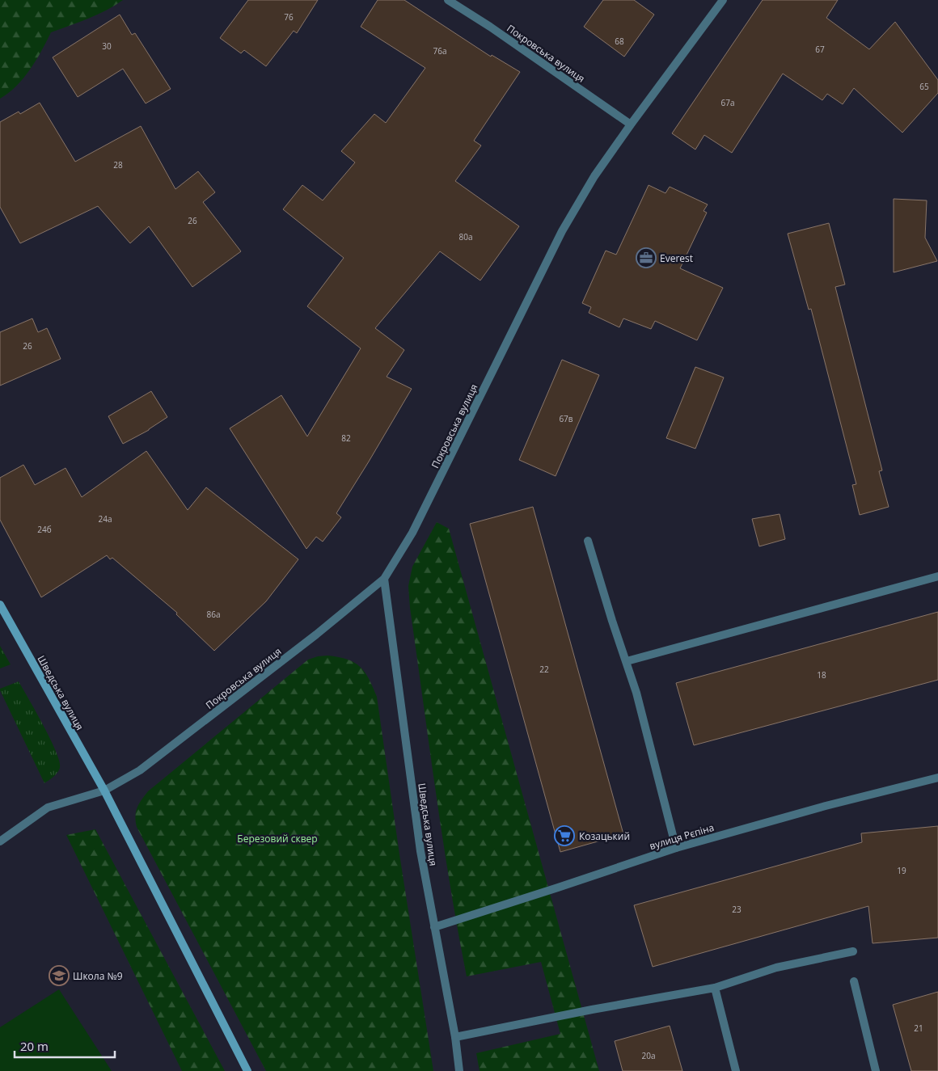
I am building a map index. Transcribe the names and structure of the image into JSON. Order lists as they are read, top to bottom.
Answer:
{
  "streets": {
    "street": ["Покровська вулиця", "Шведська вулиця", "вулиця Рєпіна"]
  },
  "crossings": [
    ["Покровська вулиця", "Шведська вулиця"],
    ["Шведська вулиця", "вулиця Рєпіна"]
  ],
  "parks": ["Березовий сквер"],
  "places": {
    "office": ["Everest"],
    "supermarket": ["Козацький"],
    "school or university": ["Школа №9"]
  },
  "house_numbers": [
    "76",
    "68",
    "30",
    "67",
    "76а",
    "65",
    "67а",
    "28",
    "26",
    "80а",
    "26",
    "67в",
    "82",
    "24а",
    "24б",
    "86а",
    "22",
    "18",
    "19",
    "23",
    "21",
    "20а"
  ],
  "scale_bar": "20 m"
}
